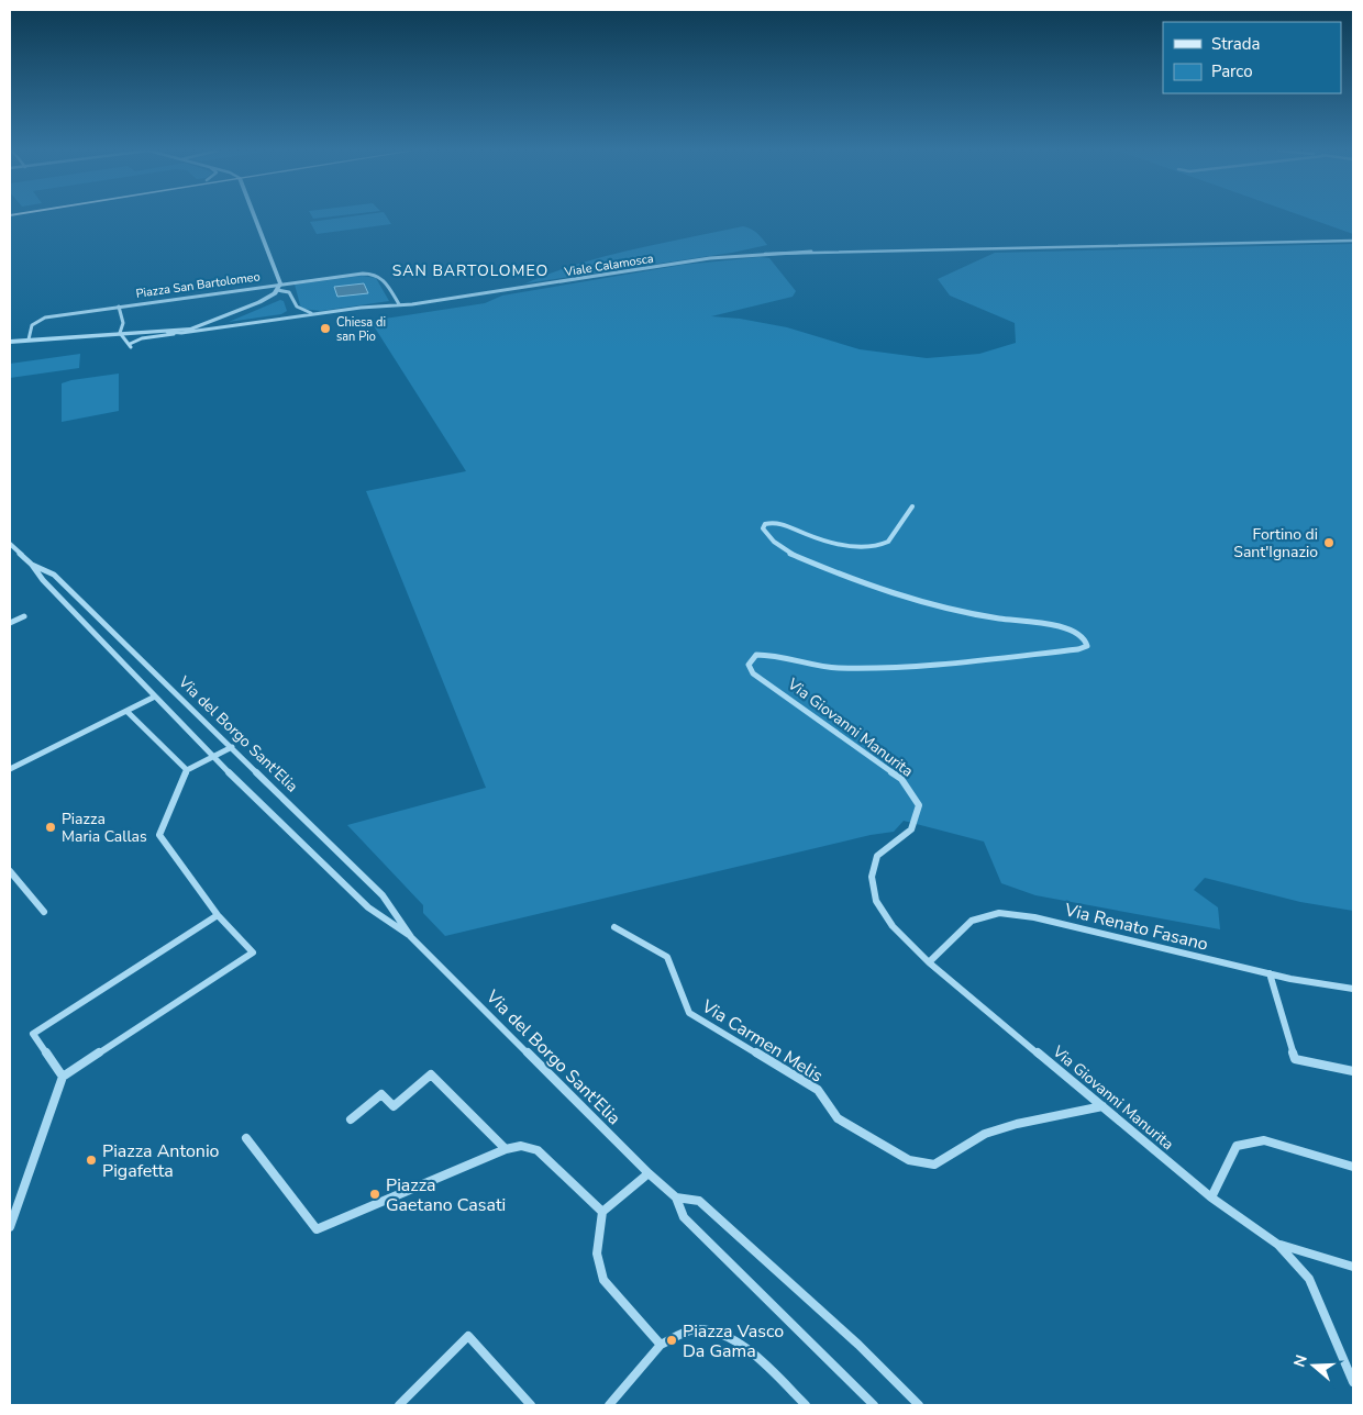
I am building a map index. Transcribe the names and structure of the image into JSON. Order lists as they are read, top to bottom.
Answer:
{
  "streets": {
    "street": [
      "Viale Calamosca",
      "Piazza San Bartolomeo",
      "Via Giovanni Manurita",
      "Via del Borgo Sant'Elia",
      "Via Renato Fasano",
      "Via Carmen Melis"
    ]
  },
  "crossings": [
    ["Viale Calamosca", "Piazza San Bartolomeo"],
    ["Via Giovanni Manurita", "Via Renato Fasano"],
    ["Via Giovanni Manurita", "Via Carmen Melis"]
  ],
  "districts": ["SAN BARTOLOMEO"],
  "places": [
    "Chiesa di san Pio",
    "Fortino di Sant'Ignazio",
    "Piazza Maria Callas",
    "Piazza Antonio Pigafetta",
    "Piazza Gaetano Casati",
    "Piazza Vasco Da Gama"
  ],
  "legend": ["Strada", "Parco"],
  "north": "left"
}
